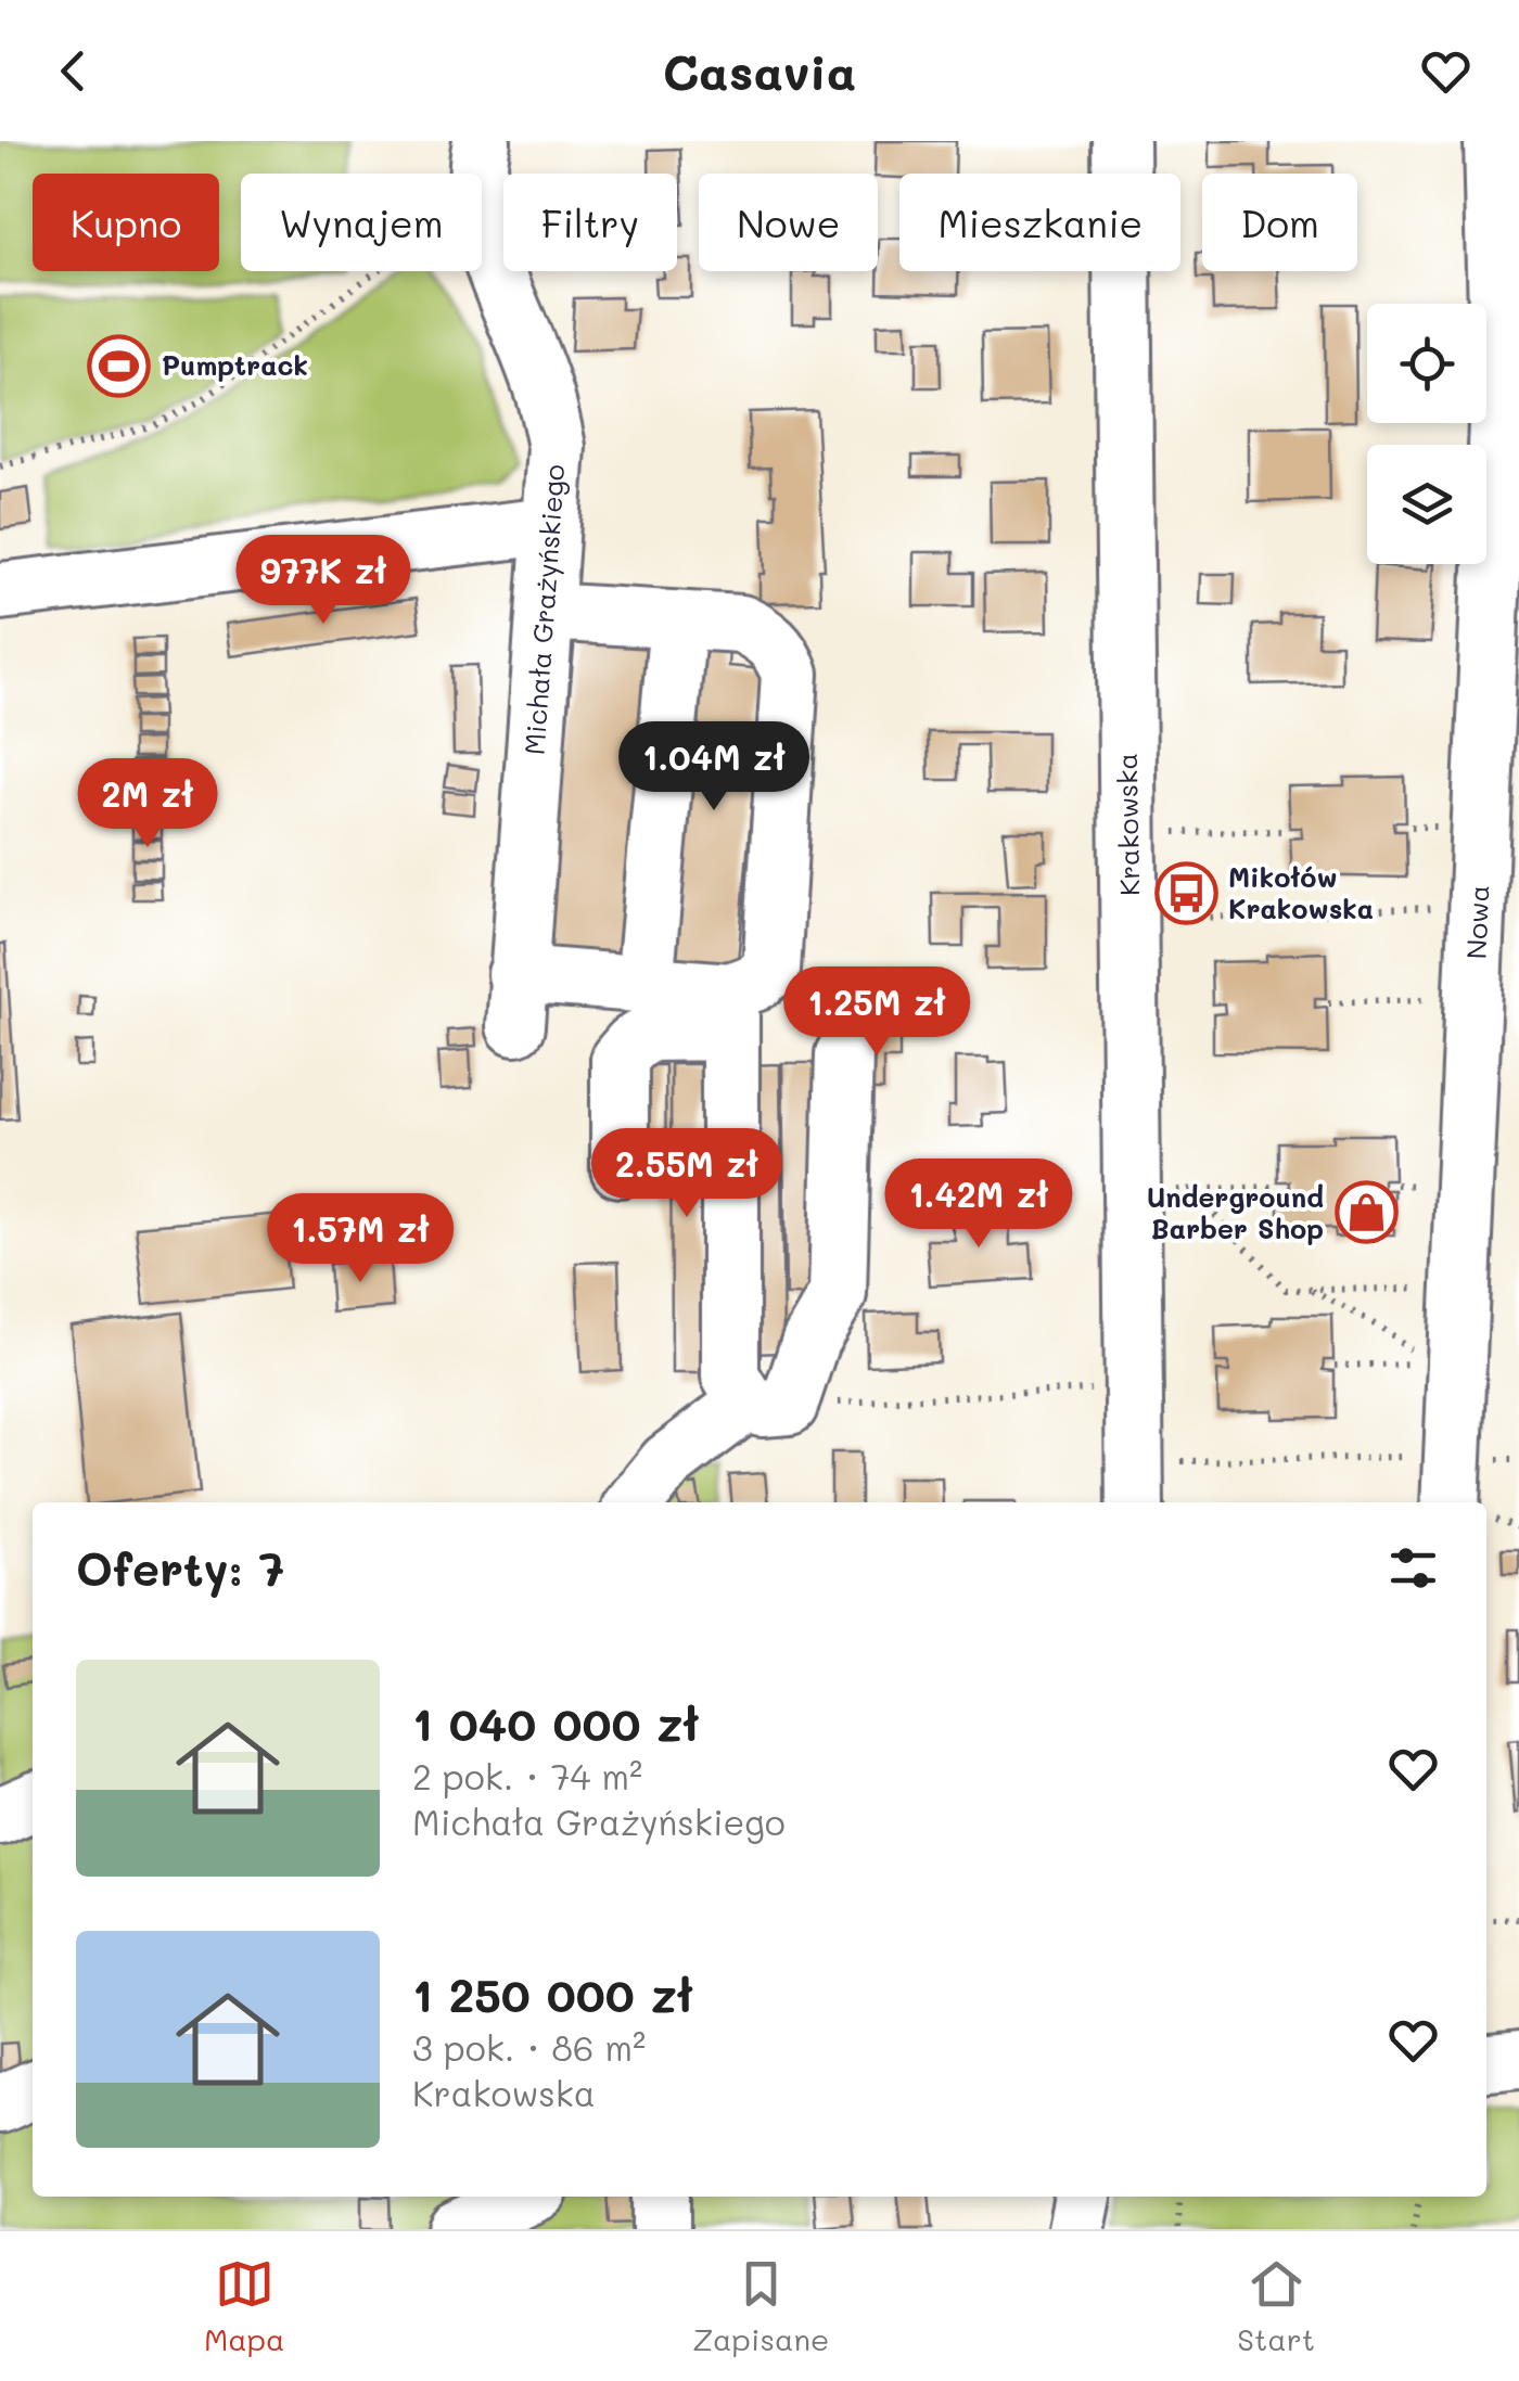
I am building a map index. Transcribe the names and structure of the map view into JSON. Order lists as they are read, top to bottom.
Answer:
{
  "streets": {
    "street": ["Michała Grażyńskiego", "Krakowska", "Nowa"]
  },
  "places": {
    "sports": ["Pumptrack"],
    "bus stop": ["Mikołów Krakowska"],
    "shop": ["Underground Barber Shop"]
  },
  "page": {
    "header": "Casavia",
    "chip": [
      "Kupno",
      "Wynajem",
      "Filtry",
      "Nowe",
      "Mieszkanie",
      "Dom"
    ],
    "price": [
      "977K zł",
      "1.04M zł",
      "2M zł",
      "1.25M zł",
      "2.55M zł",
      "1.42M zł",
      "1.57M zł"
    ],
    "heading": "Oferty: 7",
    "list": [
      {
        "name": "1 040 000 zł",
        "note": "2 pok. · 74 m² · Michała Grażyńskiego"
      },
      {
        "name": "1 250 000 zł",
        "note": "3 pok. · 86 m² · Krakowska"
      }
    ],
    "tabs": ["Mapa", "Zapisane", "Start"]
  }
}
